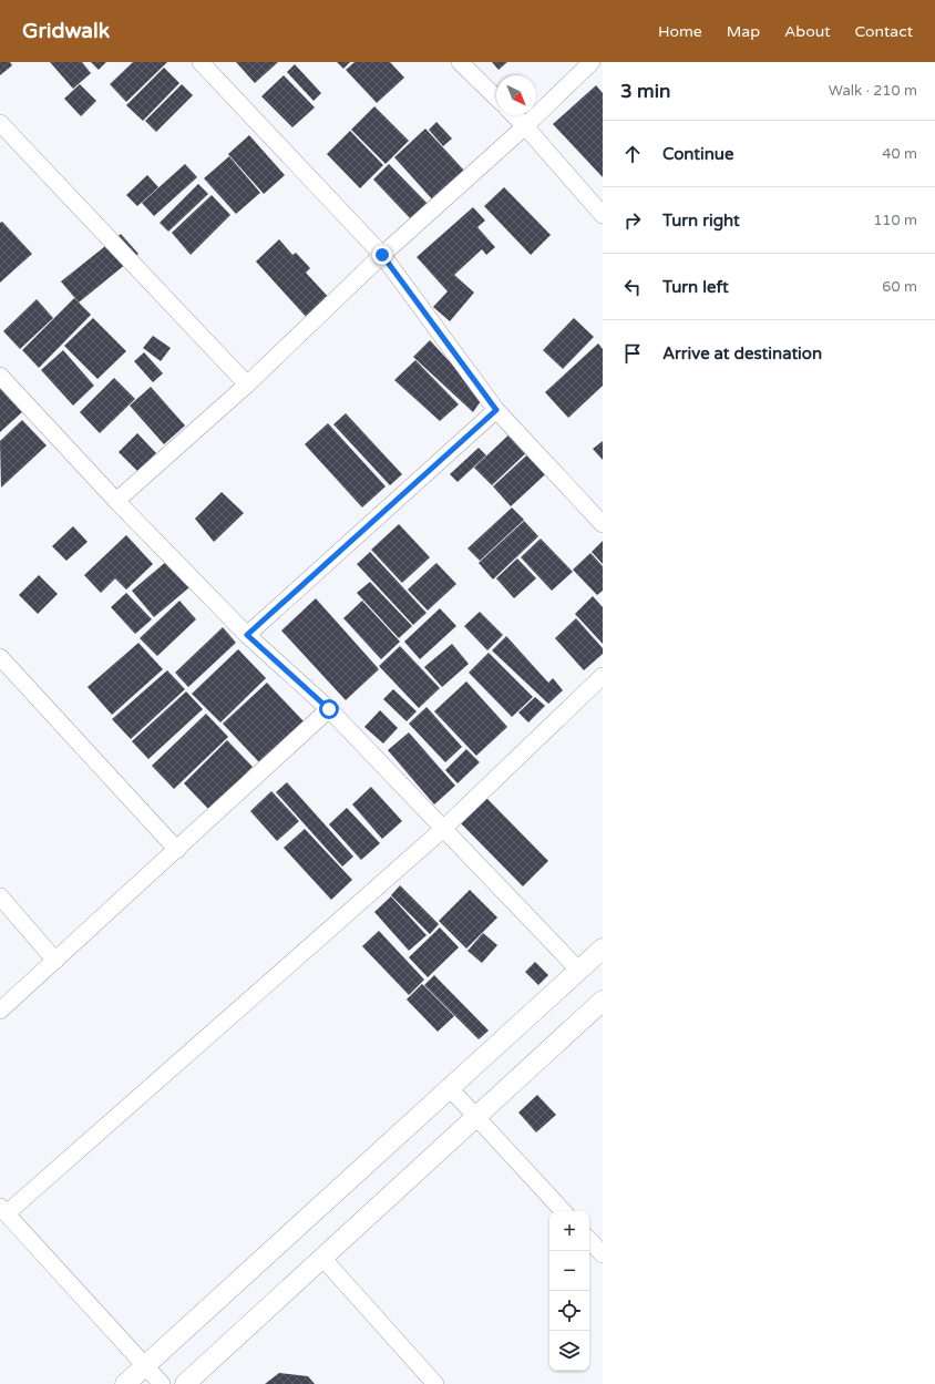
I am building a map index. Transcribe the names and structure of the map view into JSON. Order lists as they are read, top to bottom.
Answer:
{
  "north": "bottom right",
  "page": {
    "header": "Gridwalk",
    "nav": [
      "Home",
      "Map",
      "About",
      "Contact"
    ],
    "heading": ["3 min", "Walk · 210 m"],
    "list": [
      ["Continue", "40 m"],
      ["Turn right", "110 m"],
      ["Turn left", "60 m"],
      "Arrive at destination"
    ],
    "map_buttons": ["+", "−"]
  }
}
